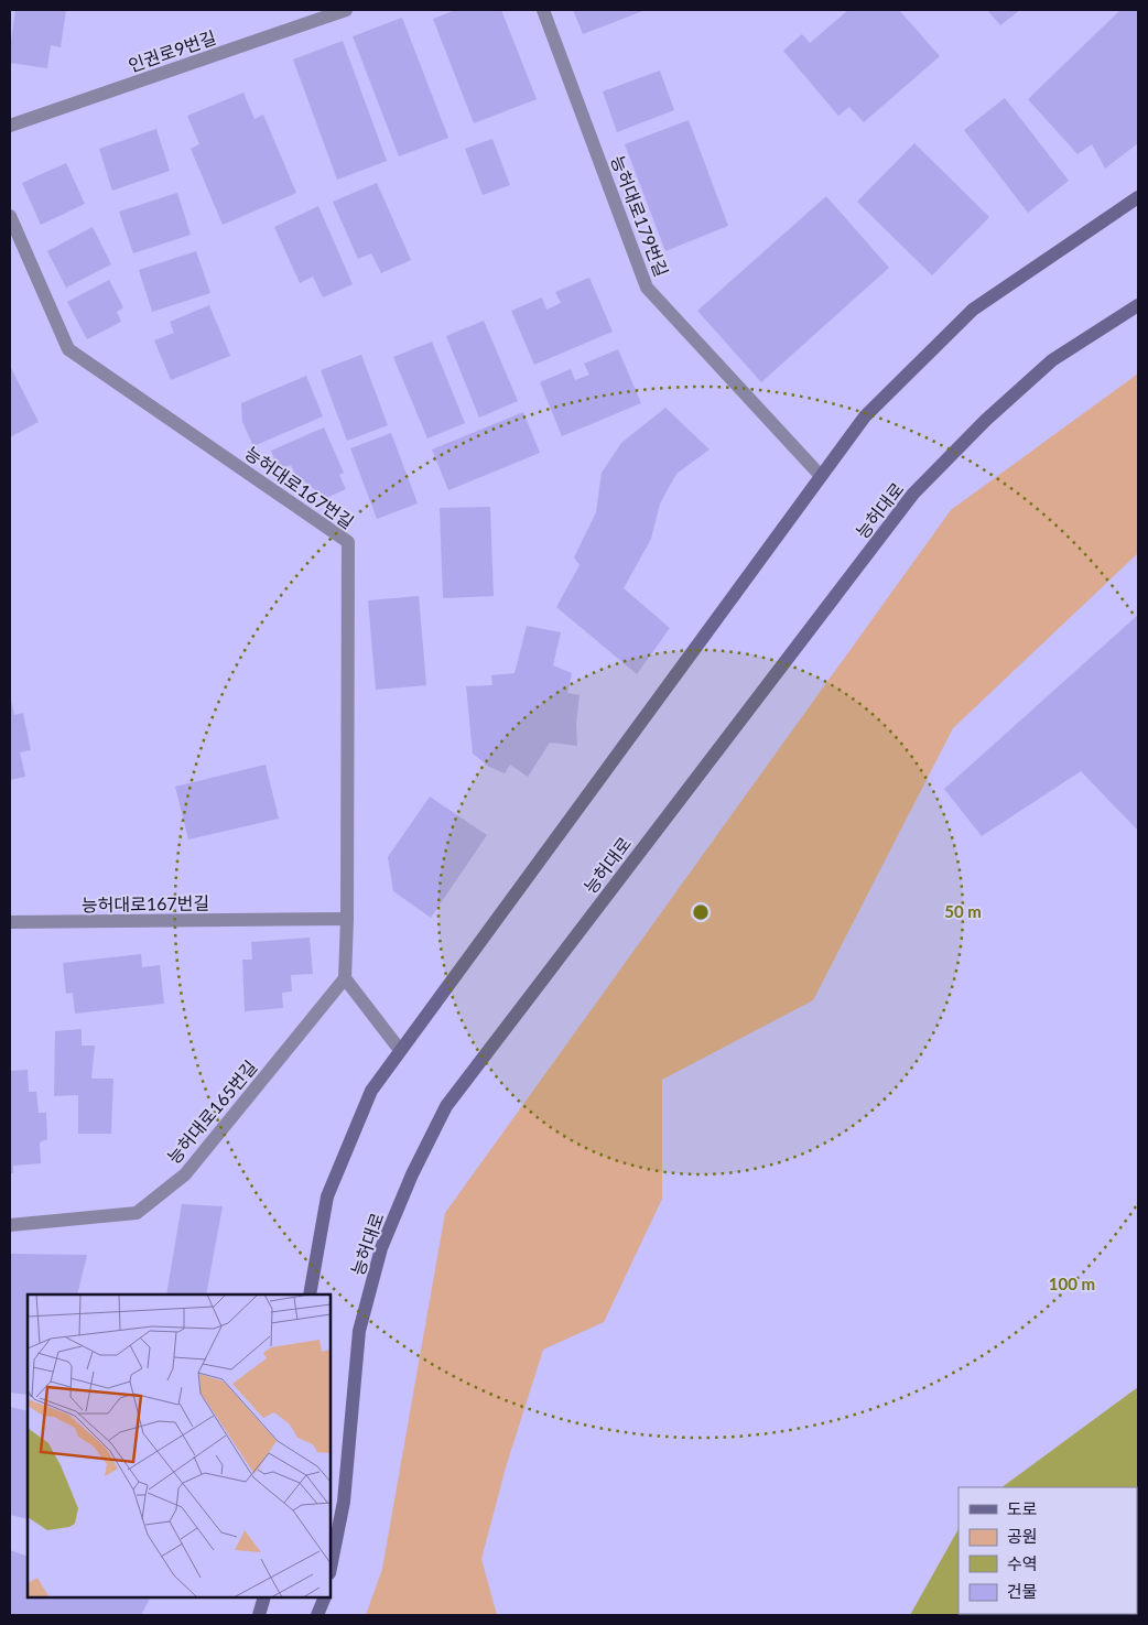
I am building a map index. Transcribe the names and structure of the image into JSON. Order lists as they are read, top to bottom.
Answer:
{
  "streets": {
    "main road": ["능허대로"],
    "street": [
      "인권로9번길",
      "능허대로179번길",
      "능허대로167번길",
      "능허대로165번길"
    ]
  },
  "crossings": [
    ["능허대로167번길", "능허대로165번길"]
  ],
  "legend": [
    "도로",
    "공원",
    "수역",
    "건물"
  ],
  "rings": ["50 m", "100 m"]
}
